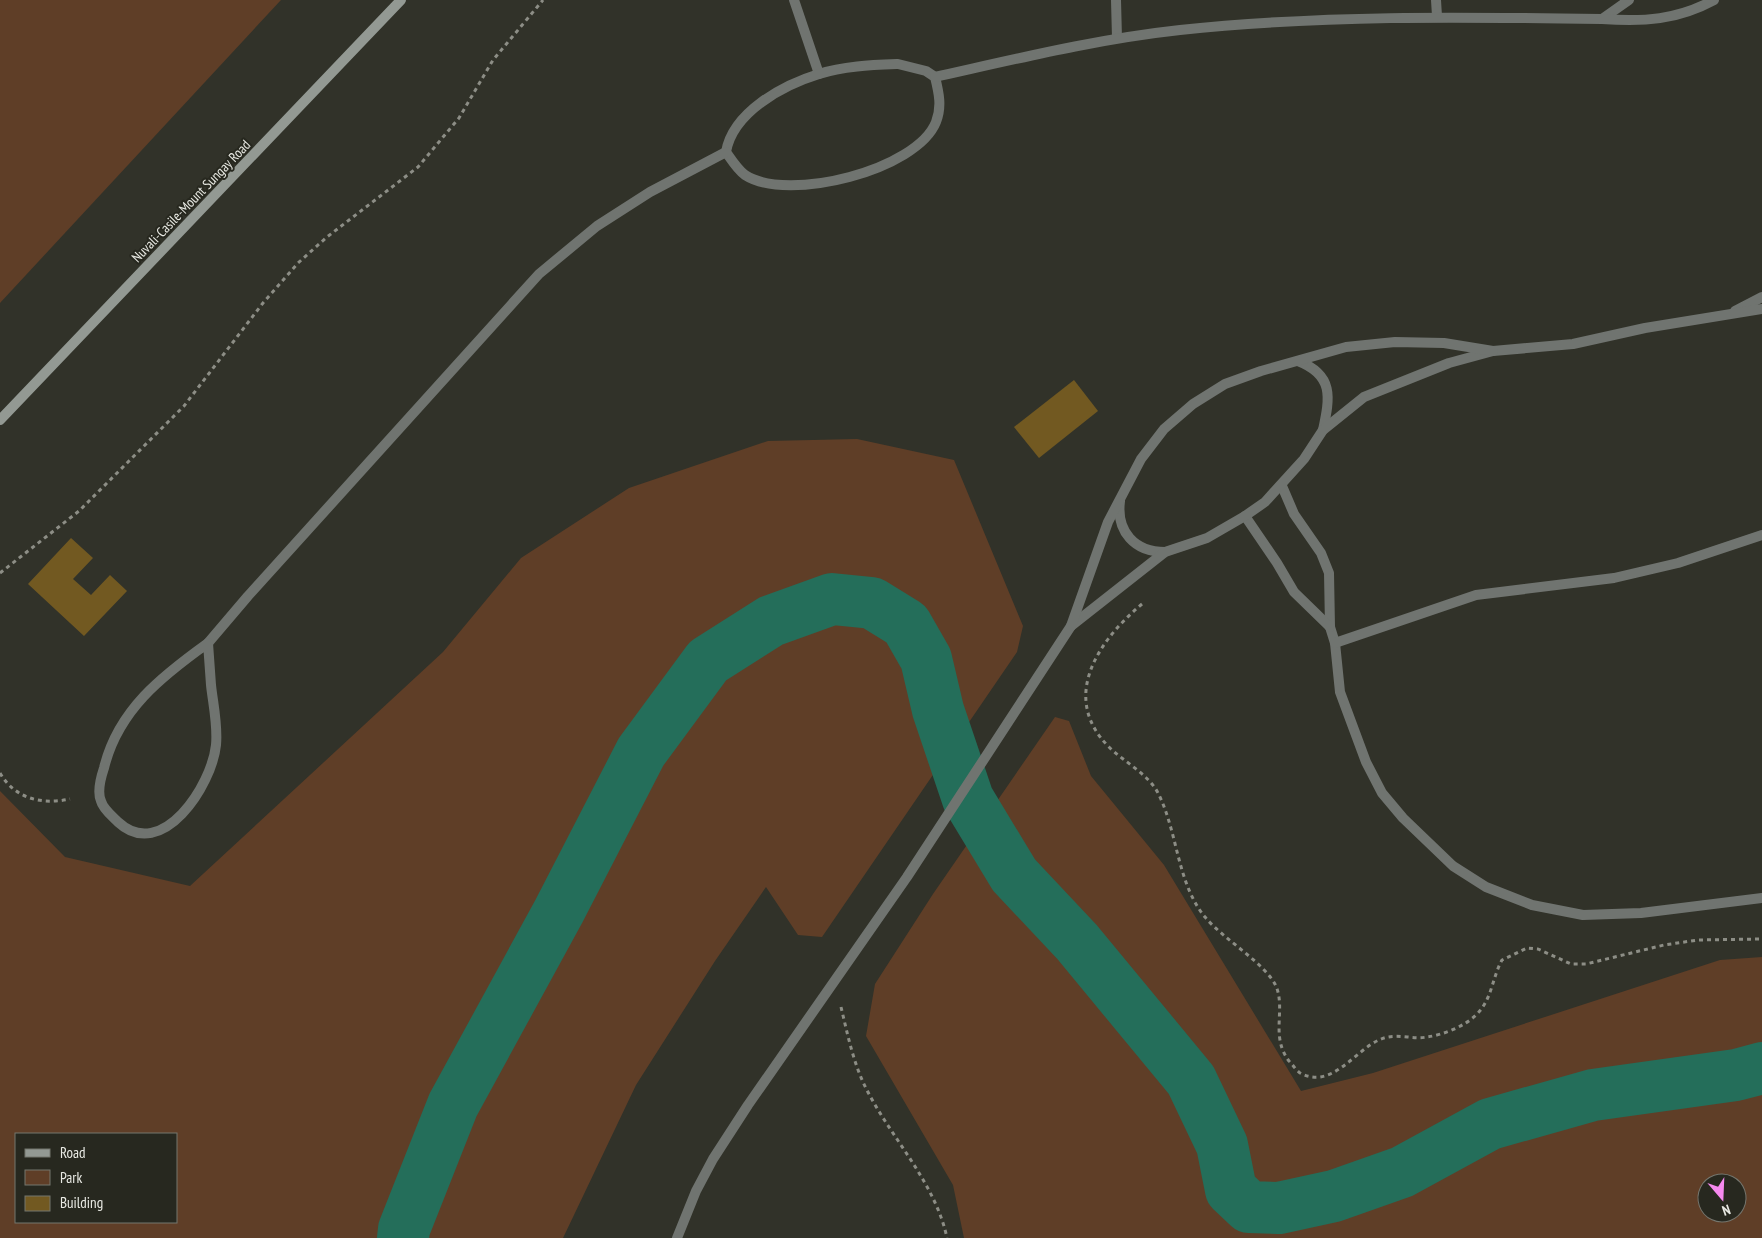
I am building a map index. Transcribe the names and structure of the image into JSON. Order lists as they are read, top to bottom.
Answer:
{
  "streets": {
    "main road": ["Nuvali-Casile-Mount Sungay Road"]
  },
  "legend": ["Road", "Park", "Building"],
  "north": "bottom"
}
